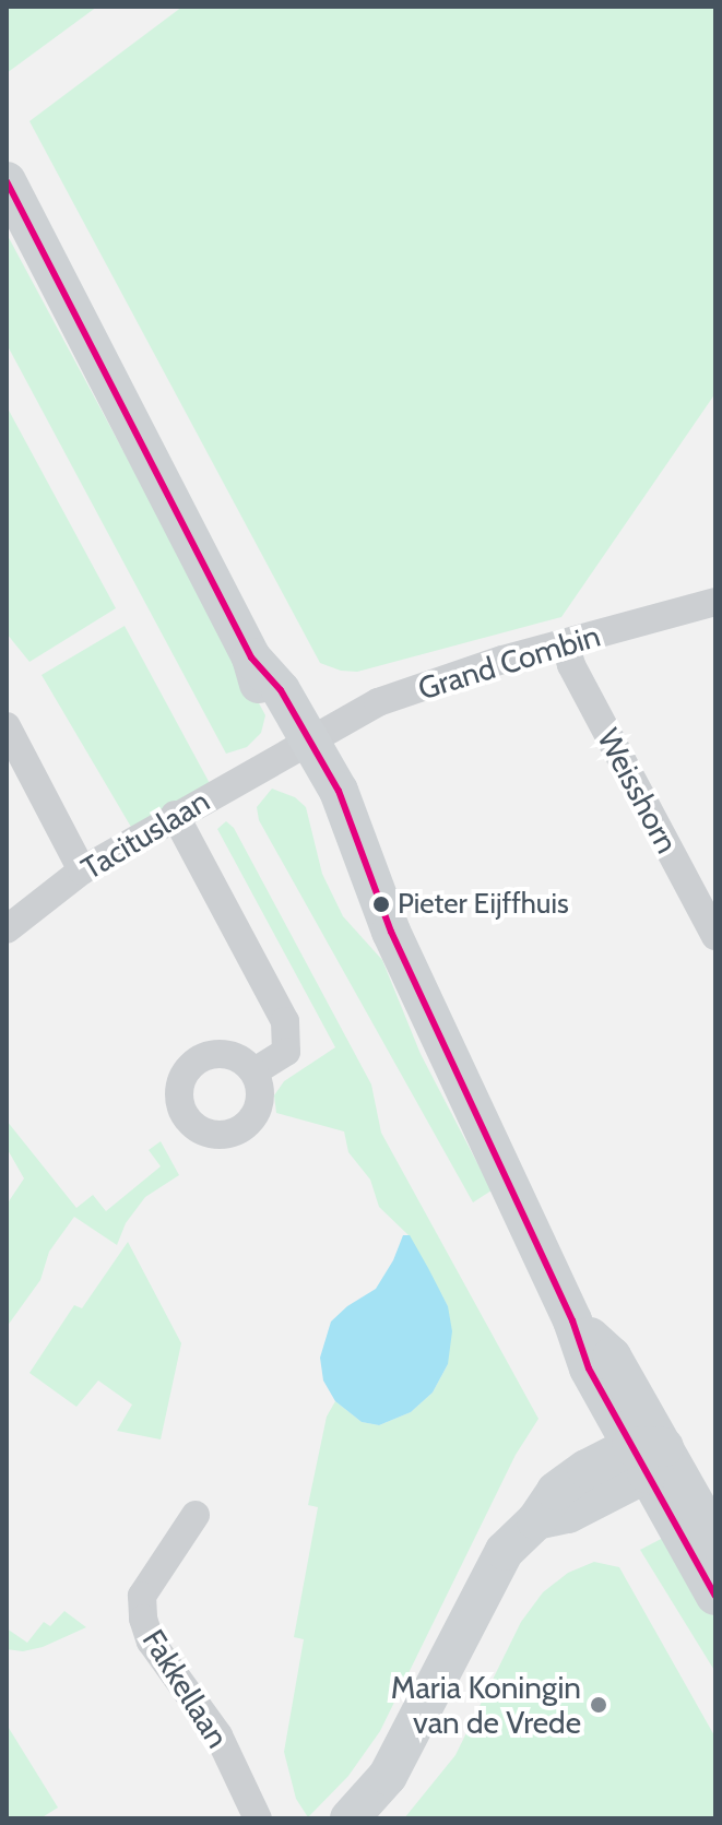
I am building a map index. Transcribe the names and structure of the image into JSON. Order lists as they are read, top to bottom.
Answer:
{
  "streets": {
    "street": [
      "Grand Combin",
      "Weisshorn",
      "Tacituslaan",
      "Fakkellaan"
    ]
  },
  "crossings": [
    ["Grand Combin", "Weisshorn"],
    ["Grand Combin", "Tacituslaan"]
  ],
  "places": ["Pieter Eijffhuis", "Maria Koningin van de Vrede"]
}
